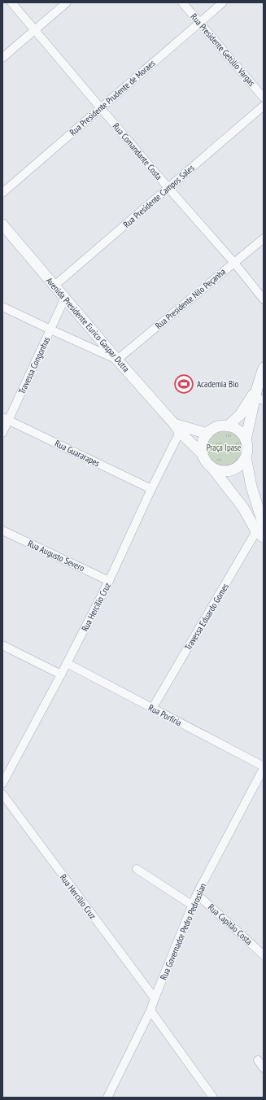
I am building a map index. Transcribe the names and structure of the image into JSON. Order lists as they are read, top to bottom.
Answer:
{
  "streets": {
    "street": [
      "Rua Presidente Getúlio Vargas",
      "Rua Presidente Prudente de Moraes",
      "Rua Comandante Costa",
      "Rua Presidente Campos Sales",
      "Rua Presidente Nilo Peçanha",
      "Avenida Presidente Eurico Gaspar Dutra",
      "Travessa Congonhas",
      "Rua Guararapes",
      "Rua Augusto Severo",
      "Rua Hercílio Cruz",
      "Travessa Eduardo Gomes",
      "Rua Porfíria",
      "Rua Capitão Costa",
      "Rua Governador Pedro Pedrossian"
    ]
  },
  "crossings": [
    ["Rua Presidente Getúlio Vargas", "Rua Presidente Prudente de Moraes"],
    ["Rua Presidente Prudente de Moraes", "Rua Comandante Costa"],
    ["Rua Comandante Costa", "Rua Presidente Campos Sales"],
    ["Rua Comandante Costa", "Rua Presidente Nilo Peçanha"],
    ["Rua Presidente Campos Sales", "Avenida Presidente Eurico Gaspar Dutra"],
    ["Rua Presidente Nilo Peçanha", "Avenida Presidente Eurico Gaspar Dutra"],
    ["Avenida Presidente Eurico Gaspar Dutra", "Travessa Congonhas"],
    ["Avenida Presidente Eurico Gaspar Dutra", "Rua Hercílio Cruz"],
    ["Travessa Congonhas", "Rua Guararapes"],
    ["Rua Guararapes", "Rua Hercílio Cruz"],
    ["Rua Augusto Severo", "Rua Hercílio Cruz"],
    ["Rua Hercílio Cruz", "Rua Porfíria"],
    ["Rua Hercílio Cruz", "Rua Governador Pedro Pedrossian"],
    ["Travessa Eduardo Gomes", "Rua Porfíria"],
    ["Rua Porfíria", "Rua Governador Pedro Pedrossian"],
    ["Rua Capitão Costa", "Rua Governador Pedro Pedrossian"]
  ],
  "parks": ["Praça Ipase"],
  "places": {
    "sports": ["Academia Bio"]
  }
}
